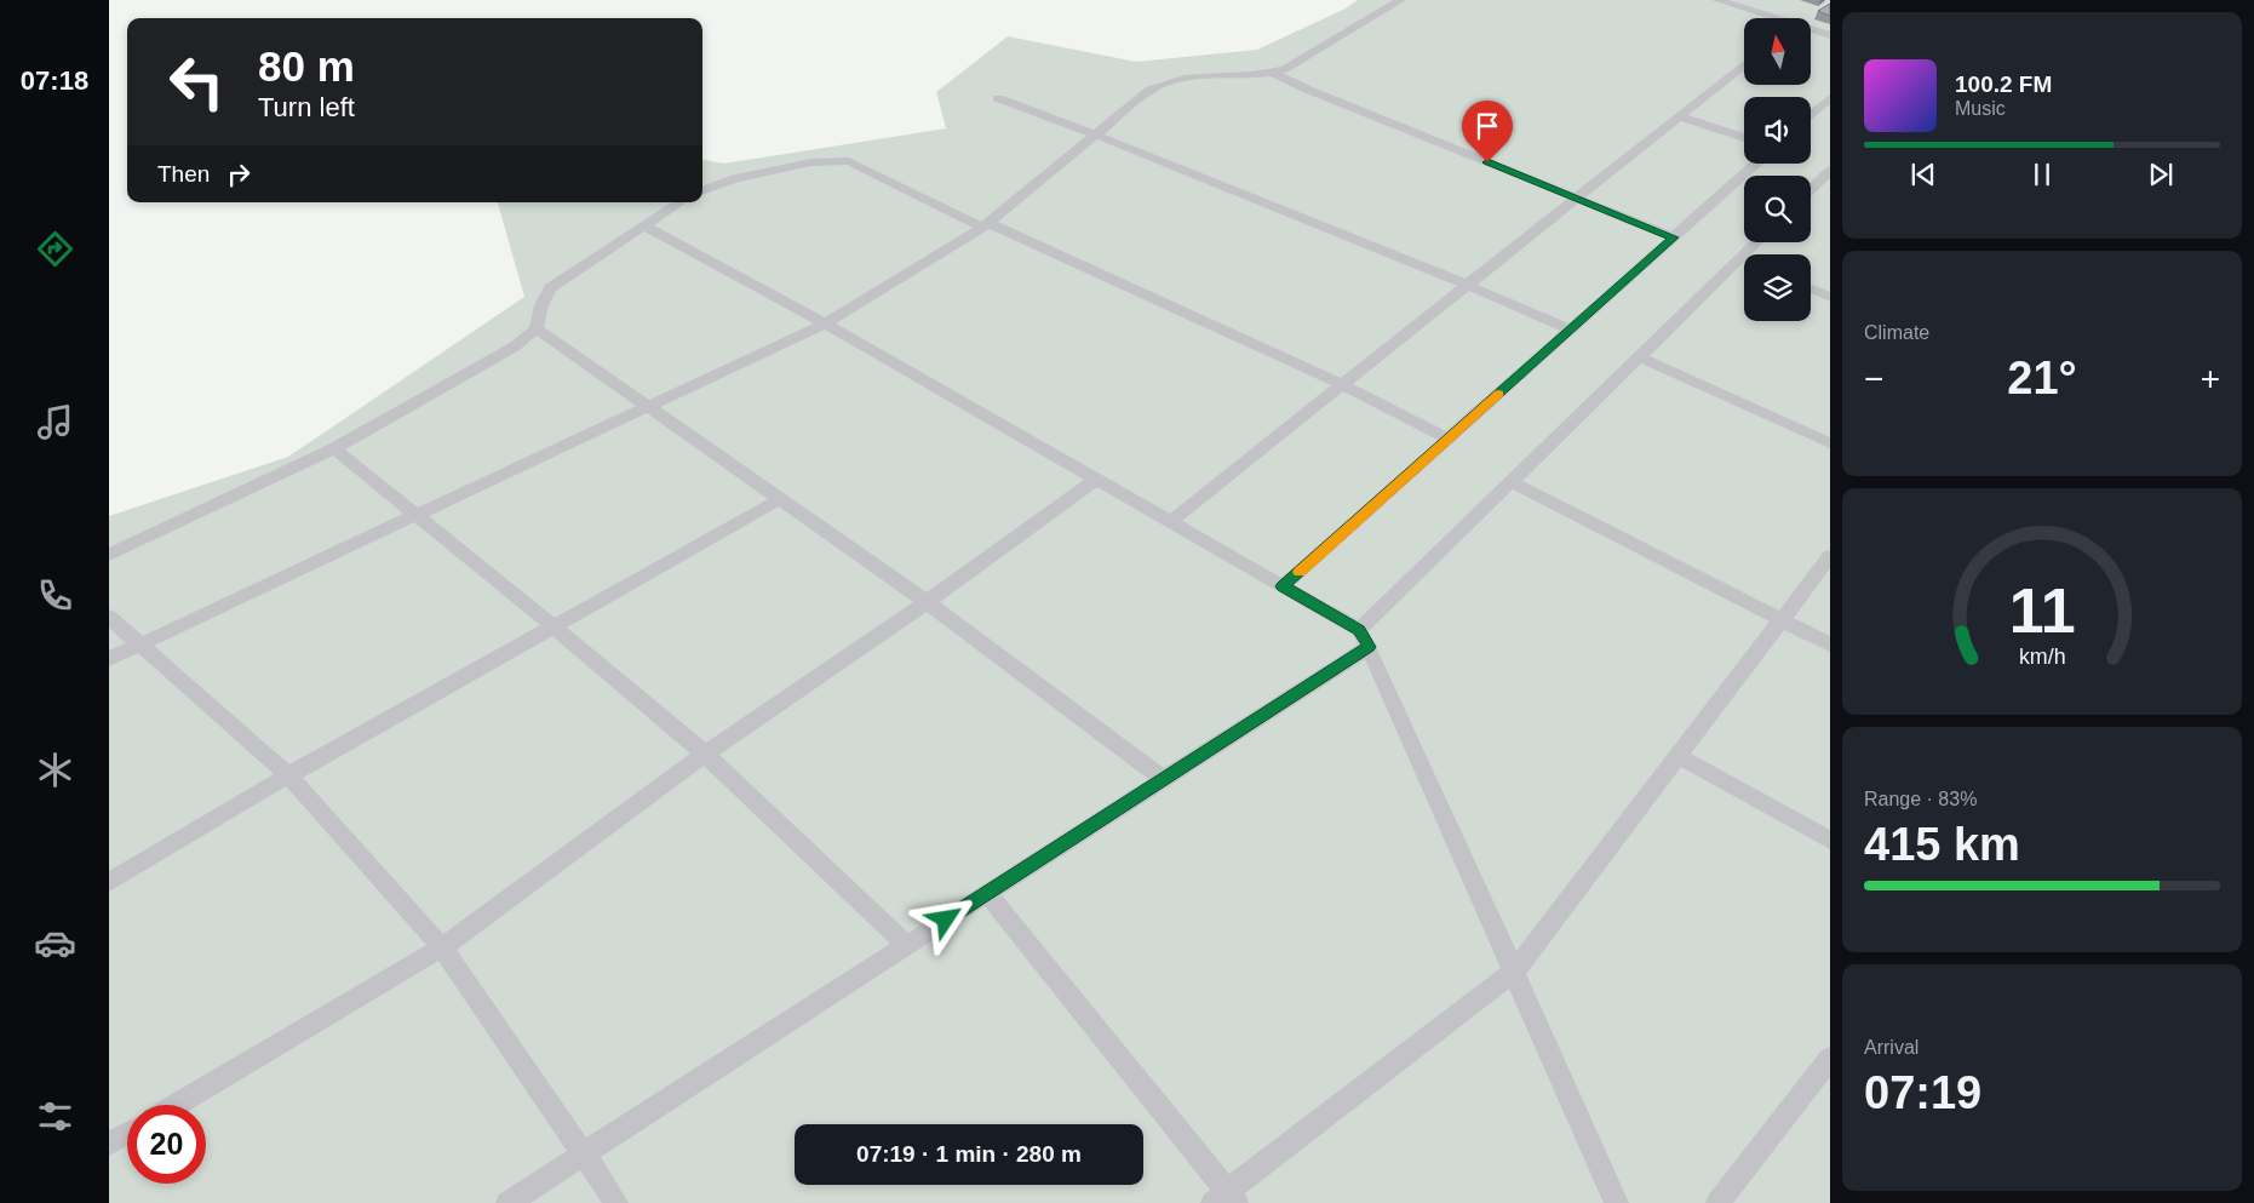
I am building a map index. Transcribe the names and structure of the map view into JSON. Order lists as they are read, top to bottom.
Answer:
{
  "north": "top",
  "page": {
    "tabs": "07:18",
    "turn": ["80 m", "Turn left"],
    "song": ["100.2 FM", "Music"],
    "then": "Then",
    "tile": [
      "Climate",
      ["Range · 83%", "415 km"],
      ["Arrival", "07:19"]
    ],
    "heat": ["−", "21°", "+"],
    "limit": "20",
    "trip": "07:19 · 1 min · 280 m",
    "gauge": ["11", "km/h"]
  }
}
